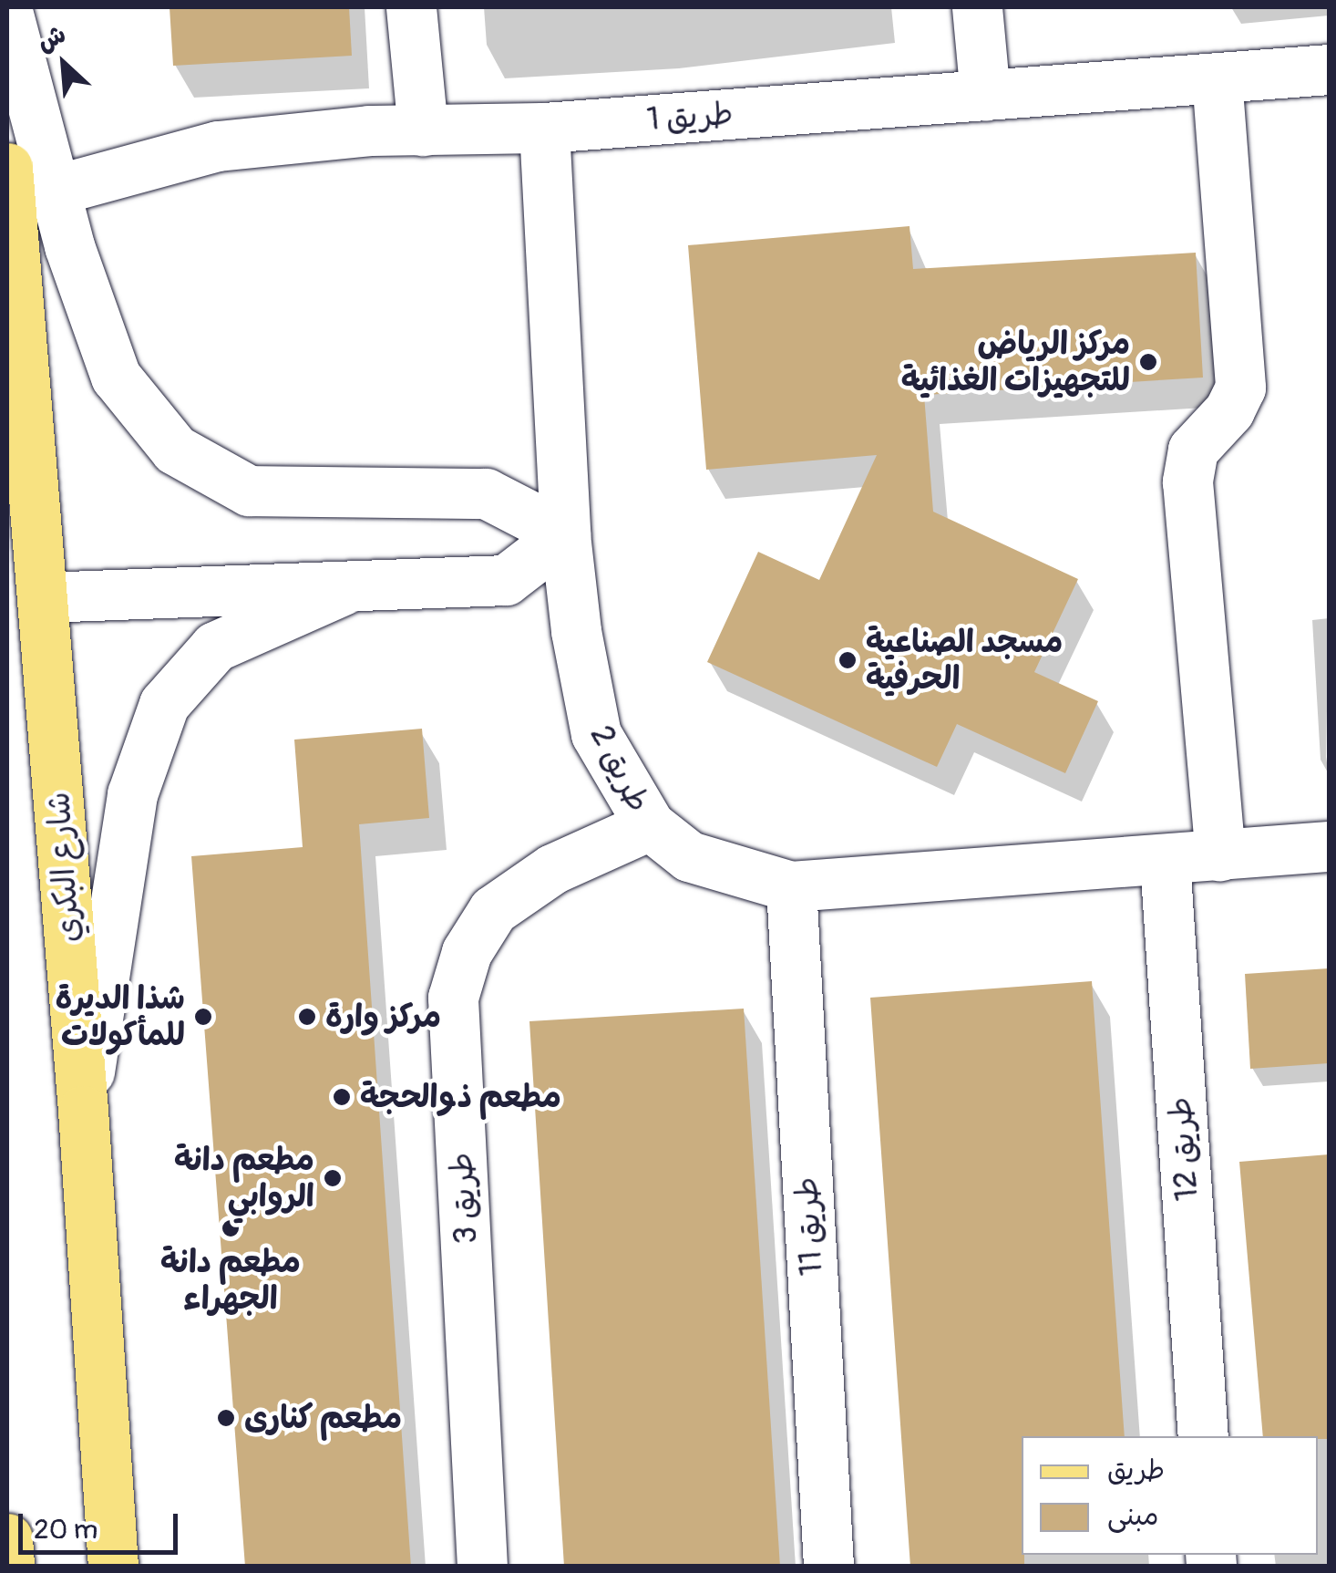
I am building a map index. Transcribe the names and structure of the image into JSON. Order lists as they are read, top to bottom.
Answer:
{
  "streets": {
    "main road": ["شارع البكري"],
    "street": [
      "طريق 1",
      "طريق 2",
      "طريق 12",
      "طريق 3",
      "طريق 11"
    ]
  },
  "crossings": [
    ["طريق 1", "طريق 2"],
    ["طريق 2", "طريق 12"],
    ["طريق 2", "طريق 3"],
    ["طريق 2", "طريق 11"]
  ],
  "places": [
    "مركز الرياض للتجهيزات الغذائية",
    "مسجد الصناعية الحرفية",
    "شذا الديرة للمأكولات",
    "مركز وارة",
    "مطعم ذوالحجة",
    "مطعم دانة الروابي",
    "مطعم دانة الجهراء",
    "مطعم كنارى"
  ],
  "legend": ["طريق", "مبنى"],
  "scale_bar": "20 m",
  "north": "top left"
}
